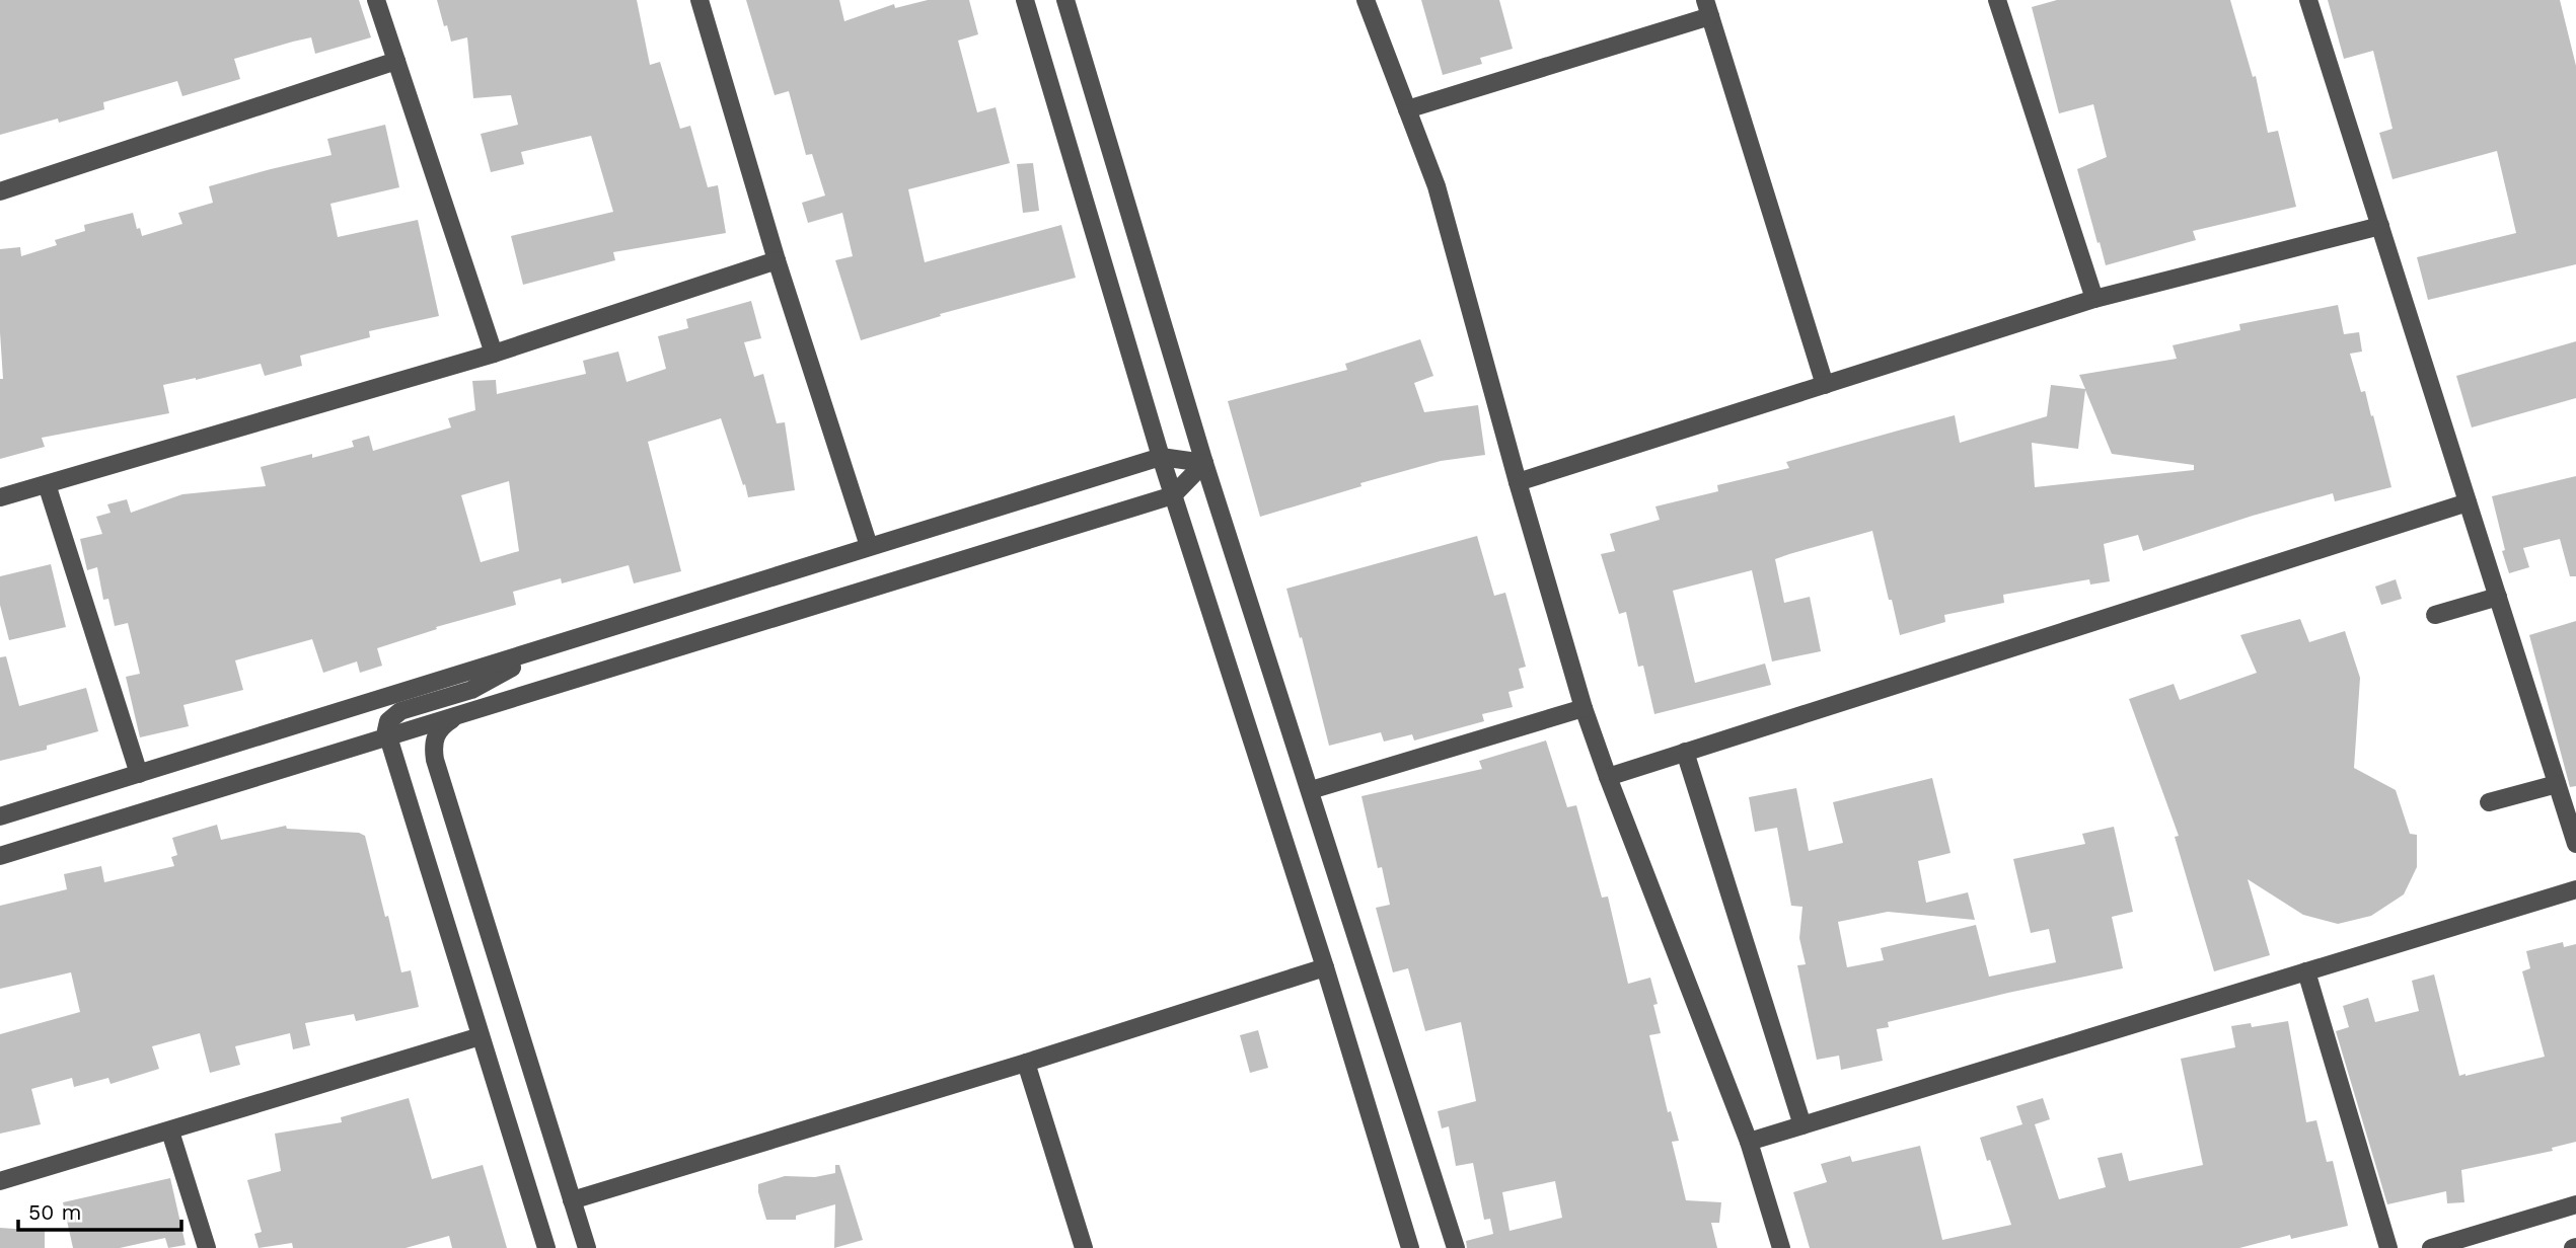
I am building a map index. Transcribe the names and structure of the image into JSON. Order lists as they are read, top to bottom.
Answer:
{
  "scale_bar": "50 m"
}
